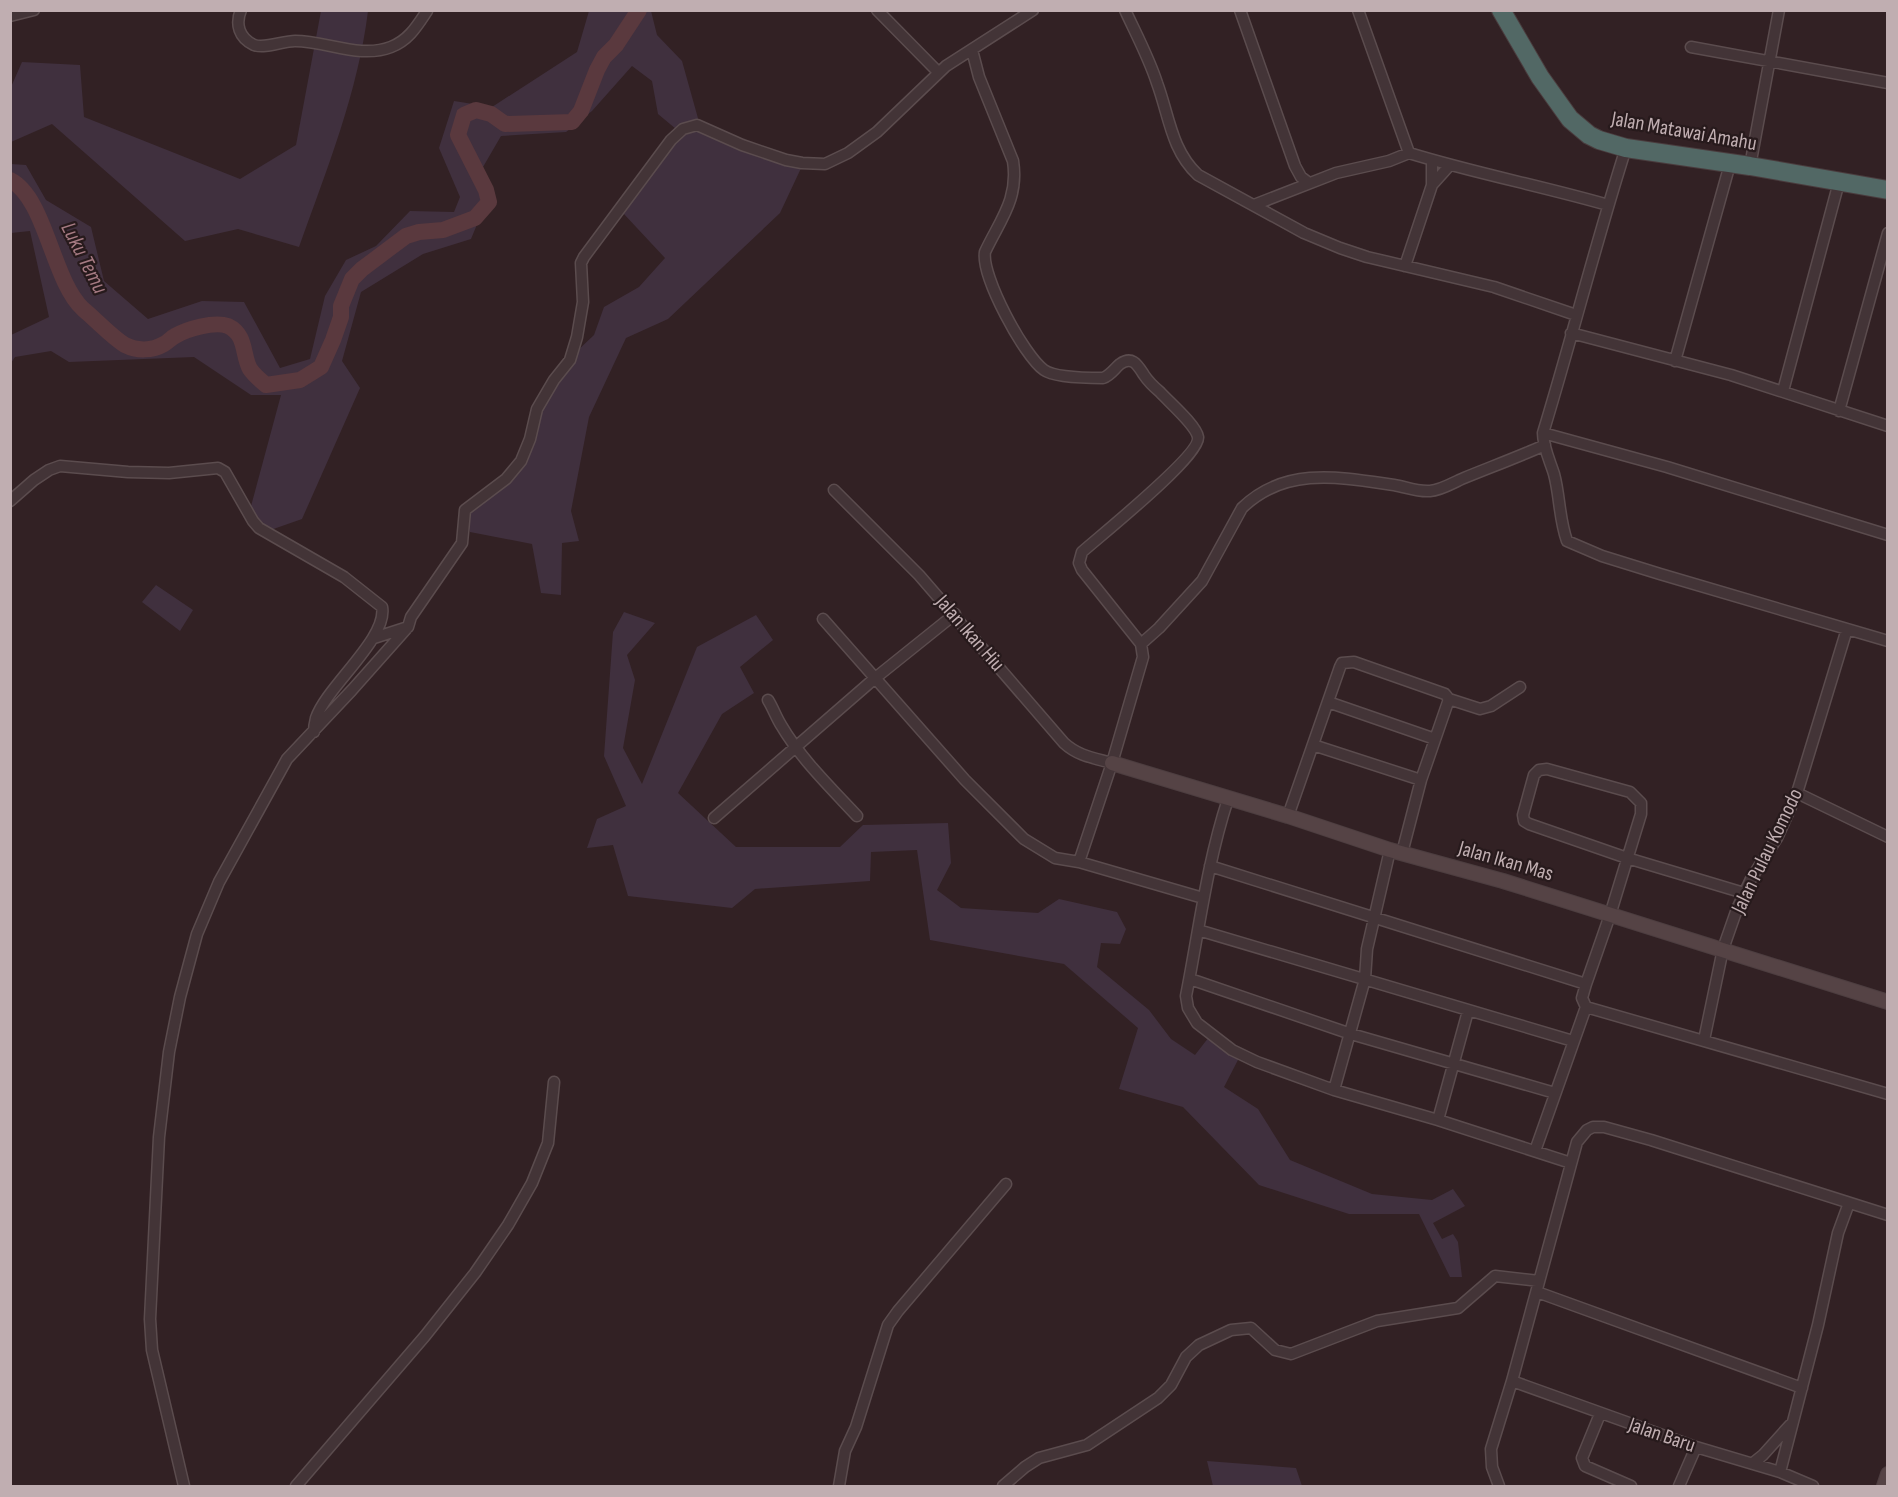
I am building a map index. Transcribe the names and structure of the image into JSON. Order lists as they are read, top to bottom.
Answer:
{
  "streets": {
    "highway": ["Jalan Matawai Amahu"],
    "street": [
      "Jalan Ikan Hiu",
      "Jalan Pulau Komodo",
      "Jalan Ikan Mas",
      "Jalan Baru"
    ]
  },
  "crossings": [
    ["Jalan Ikan Hiu", "Jalan Ikan Mas"],
    ["Jalan Pulau Komodo", "Jalan Ikan Mas"]
  ],
  "water": ["Luku Temu"]
}
